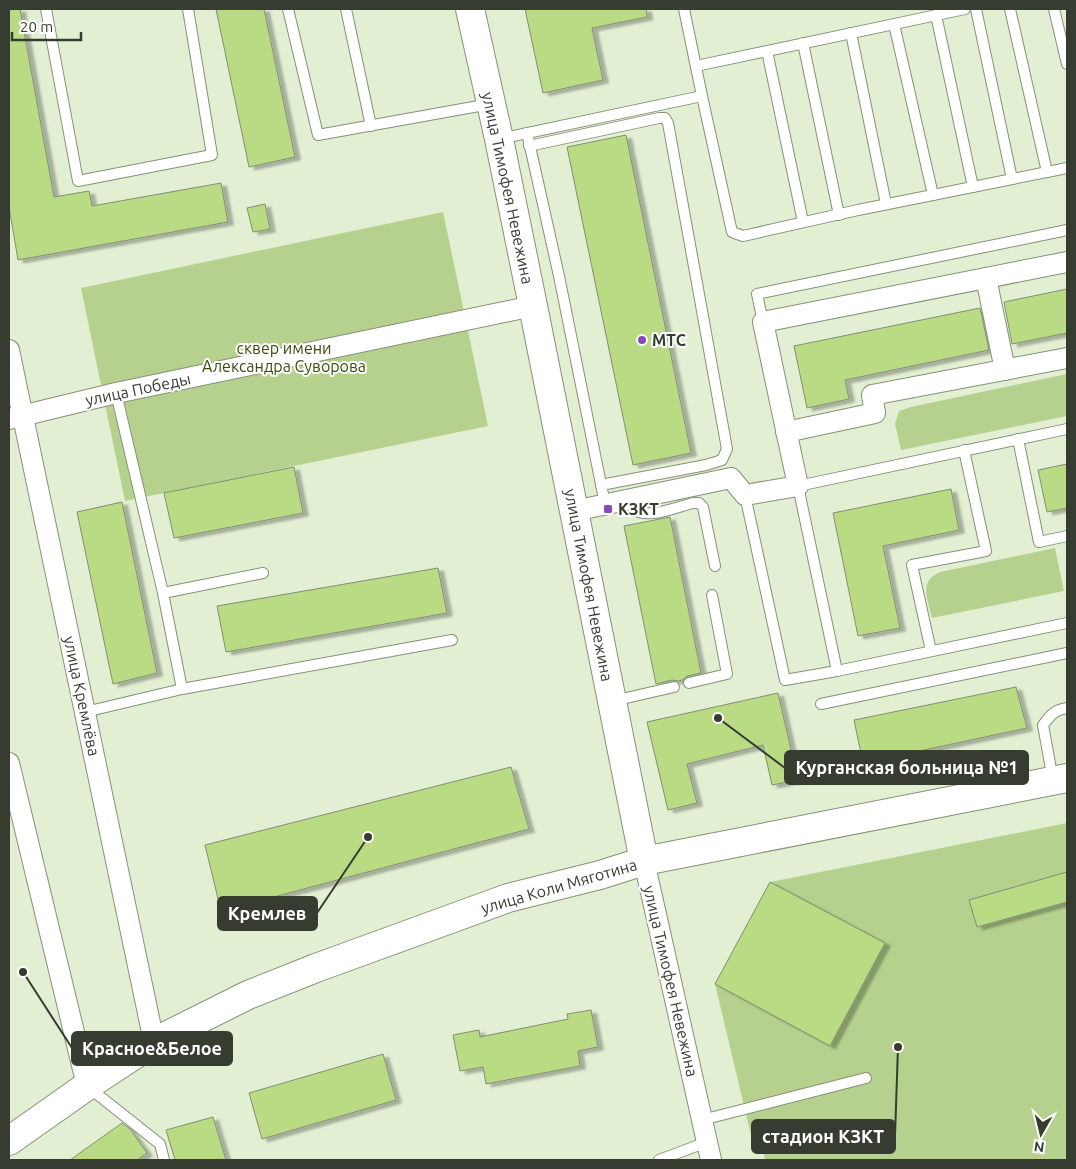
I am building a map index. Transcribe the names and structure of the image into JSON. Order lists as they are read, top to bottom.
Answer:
{
  "streets": {
    "main road": ["улица Тимофея Невежина", "улица Коли Мяготина"],
    "street": ["улица Победы", "улица Кремлёва"]
  },
  "crossings": [
    ["улица Тимофея Невежина", "улица Победы"],
    ["улица Тимофея Невежина", "улица Коли Мяготина"],
    ["улица Победы", "улица Кремлёва"],
    ["улица Кремлёва", "улица Коли Мяготина"]
  ],
  "parks": ["сквер имени Александра Суворова"],
  "places": {
    "other": [
      "МТС",
      "Курганская больница №1",
      "Кремлев",
      "Красное&Белое",
      "стадион КЗКТ"
    ],
    "transit": ["КЗКТ"]
  },
  "scale_bar": "20 m",
  "north": "bottom"
}
